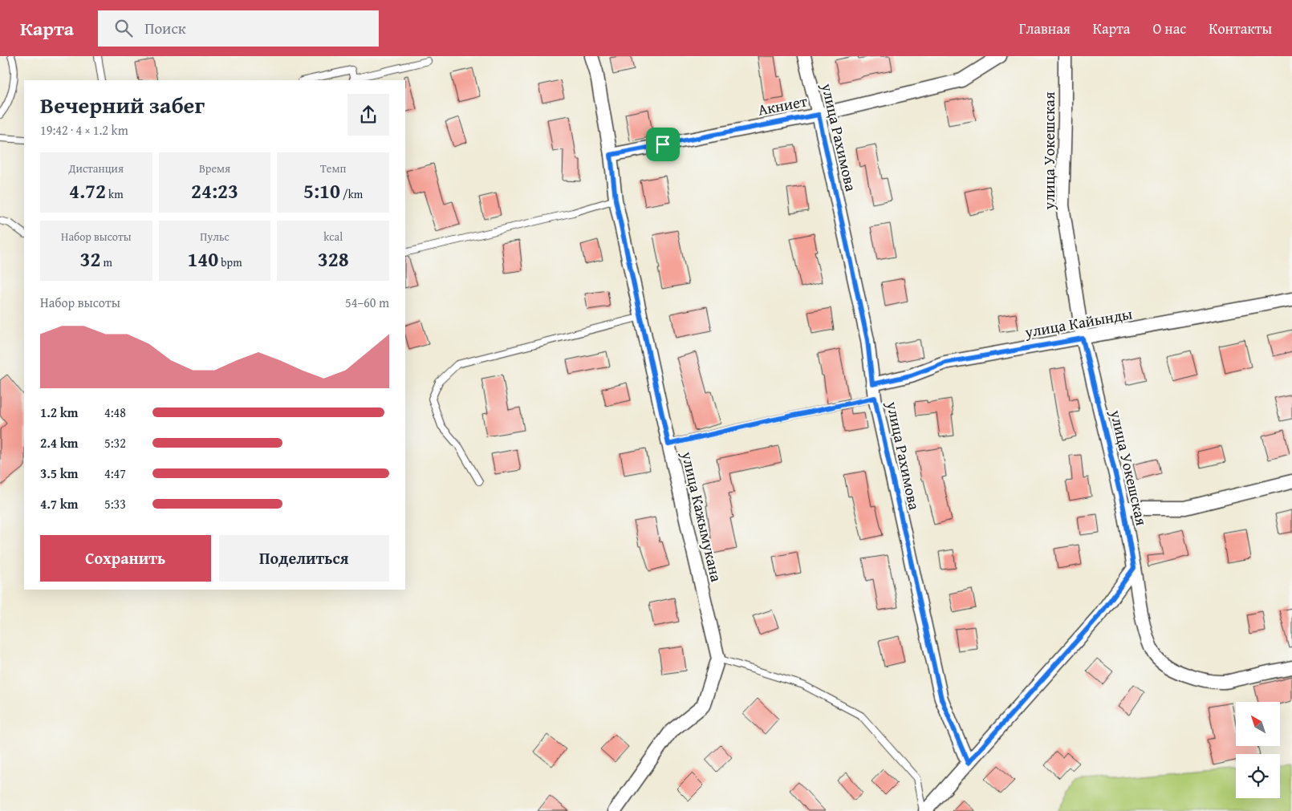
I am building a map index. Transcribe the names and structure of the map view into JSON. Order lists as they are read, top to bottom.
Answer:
{
  "streets": {
    "street": [
      "Акниет",
      "улица Рахимова",
      "улица Уокешская",
      "улица Кайынды",
      "улица Кажымукана"
    ]
  },
  "crossings": [
    ["Акниет", "улица Рахимова"],
    ["Акниет", "улица Кажымукана"],
    ["улица Рахимова", "улица Кайынды"],
    ["улица Уокешская", "улица Кайынды"]
  ],
  "north": "top left",
  "page": {
    "header": "Карта",
    "search": "Поиск",
    "nav": [
      "Главная",
      "Карта",
      "О нас",
      "Контакты"
    ],
    "heading": ["Вечерний забег", "19:42 · 4 × 1.2 km"],
    "stats": [
      ["Дистанция", "4.72 km"],
      ["Время", "24:23"],
      ["Темп", "5:10 /km"],
      ["Набор высоты", "32 m"],
      ["Пульс", "140 bpm"],
      ["kcal", "328"]
    ],
    "chart": ["Набор высоты", "54–60 m"],
    "list": [
      {
        "name": "1.2 km",
        "note": "4:48"
      },
      {
        "name": "2.4 km",
        "note": "5:32"
      },
      {
        "name": "3.5 km",
        "note": "4:47"
      },
      {
        "name": "4.7 km",
        "note": "5:33"
      }
    ],
    "buttons": ["Сохранить", "Поделиться"]
  }
}
